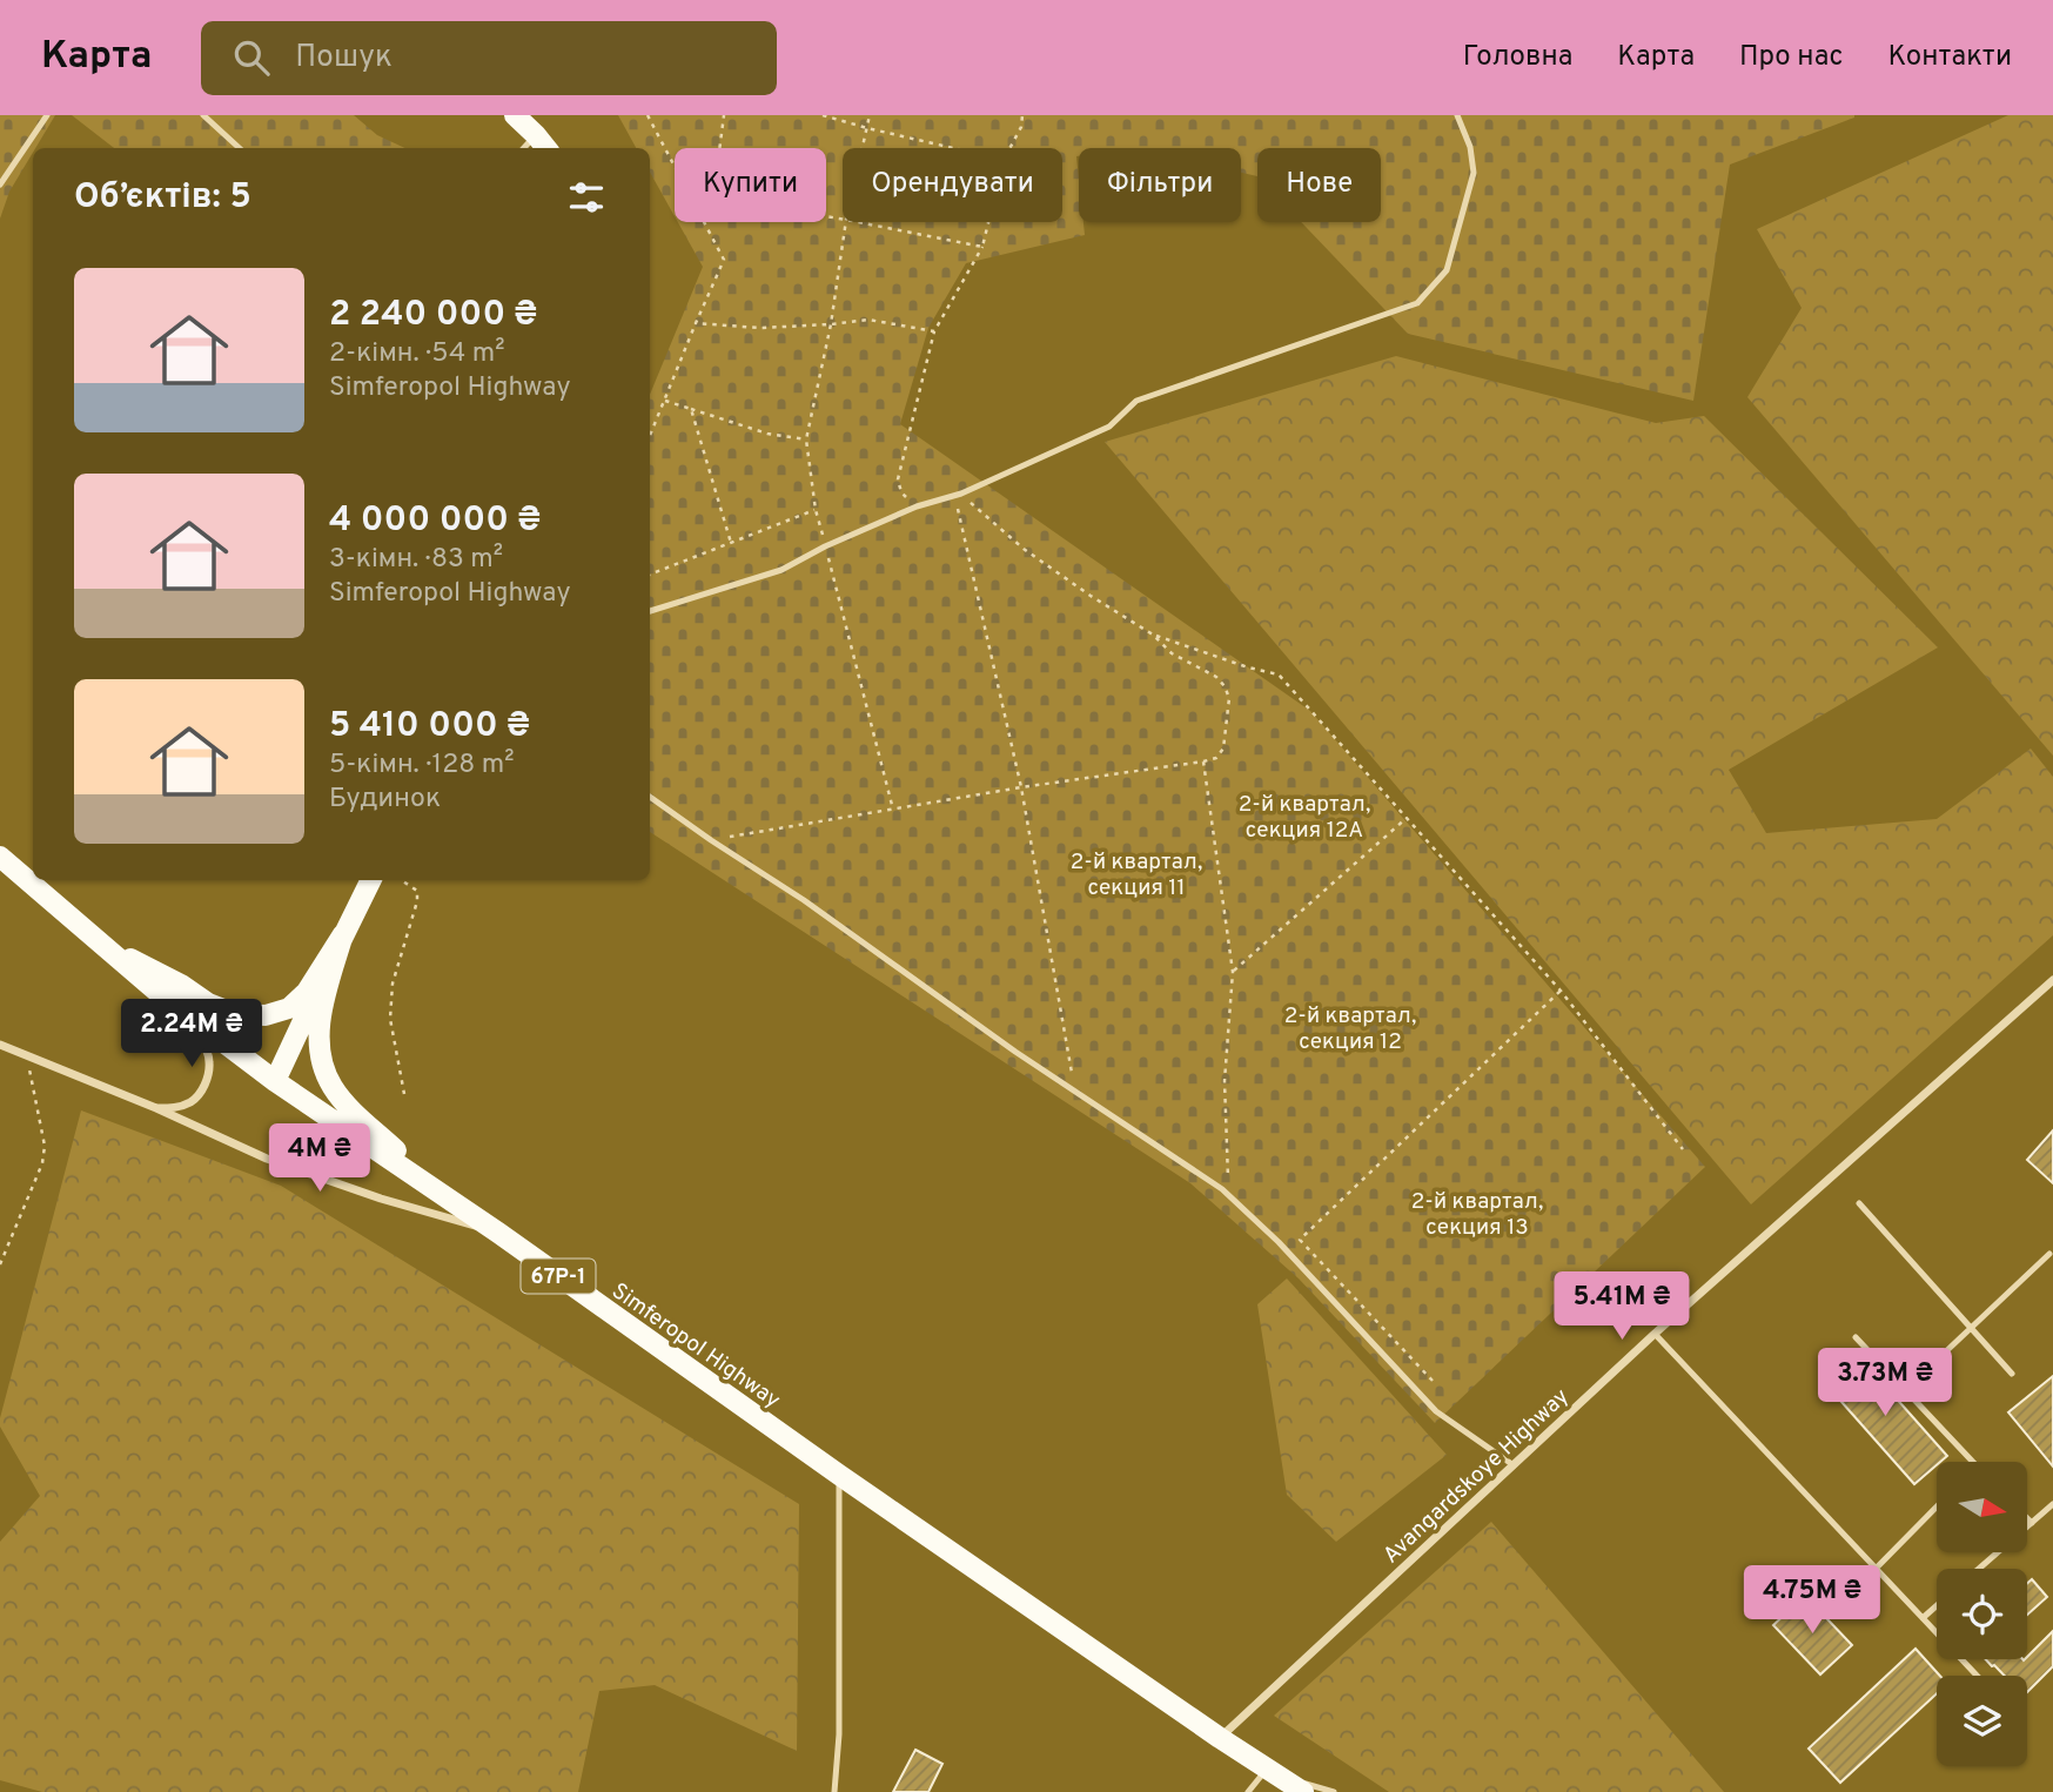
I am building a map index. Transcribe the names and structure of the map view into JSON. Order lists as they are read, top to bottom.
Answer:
{
  "streets": {
    "main road": ["67Р-1", "Simferopol Highway"],
    "street": ["Avangardskoye Highway"]
  },
  "crossings": [
    ["Simferopol Highway", "Avangardskoye Highway"]
  ],
  "parks": [
    "2-й квартал, секция 12А",
    "2-й квартал, секция 11",
    "2-й квартал, секция 12",
    "2-й квартал, секция 13"
  ],
  "north": "right",
  "page": {
    "header": "Карта",
    "search": "Пошук",
    "nav": [
      "Головна",
      "Карта",
      "Про нас",
      "Контакти"
    ],
    "chip": [
      "Купити",
      "Орендувати",
      "Фільтри",
      "Нове"
    ],
    "heading": "Об’єктів: 5",
    "list": [
      {
        "name": "2 240 000 ₴",
        "note": "2-кімн. · 54 m² · Simferopol Highway"
      },
      {
        "name": "4 000 000 ₴",
        "note": "3-кімн. · 83 m² · Simferopol Highway"
      },
      {
        "name": "5 410 000 ₴",
        "note": "5-кімн. · 128 m² · Будинок"
      }
    ],
    "price": [
      "2.24M ₴",
      "4M ₴",
      "5.41M ₴",
      "3.73M ₴",
      "4.75M ₴"
    ]
  }
}
